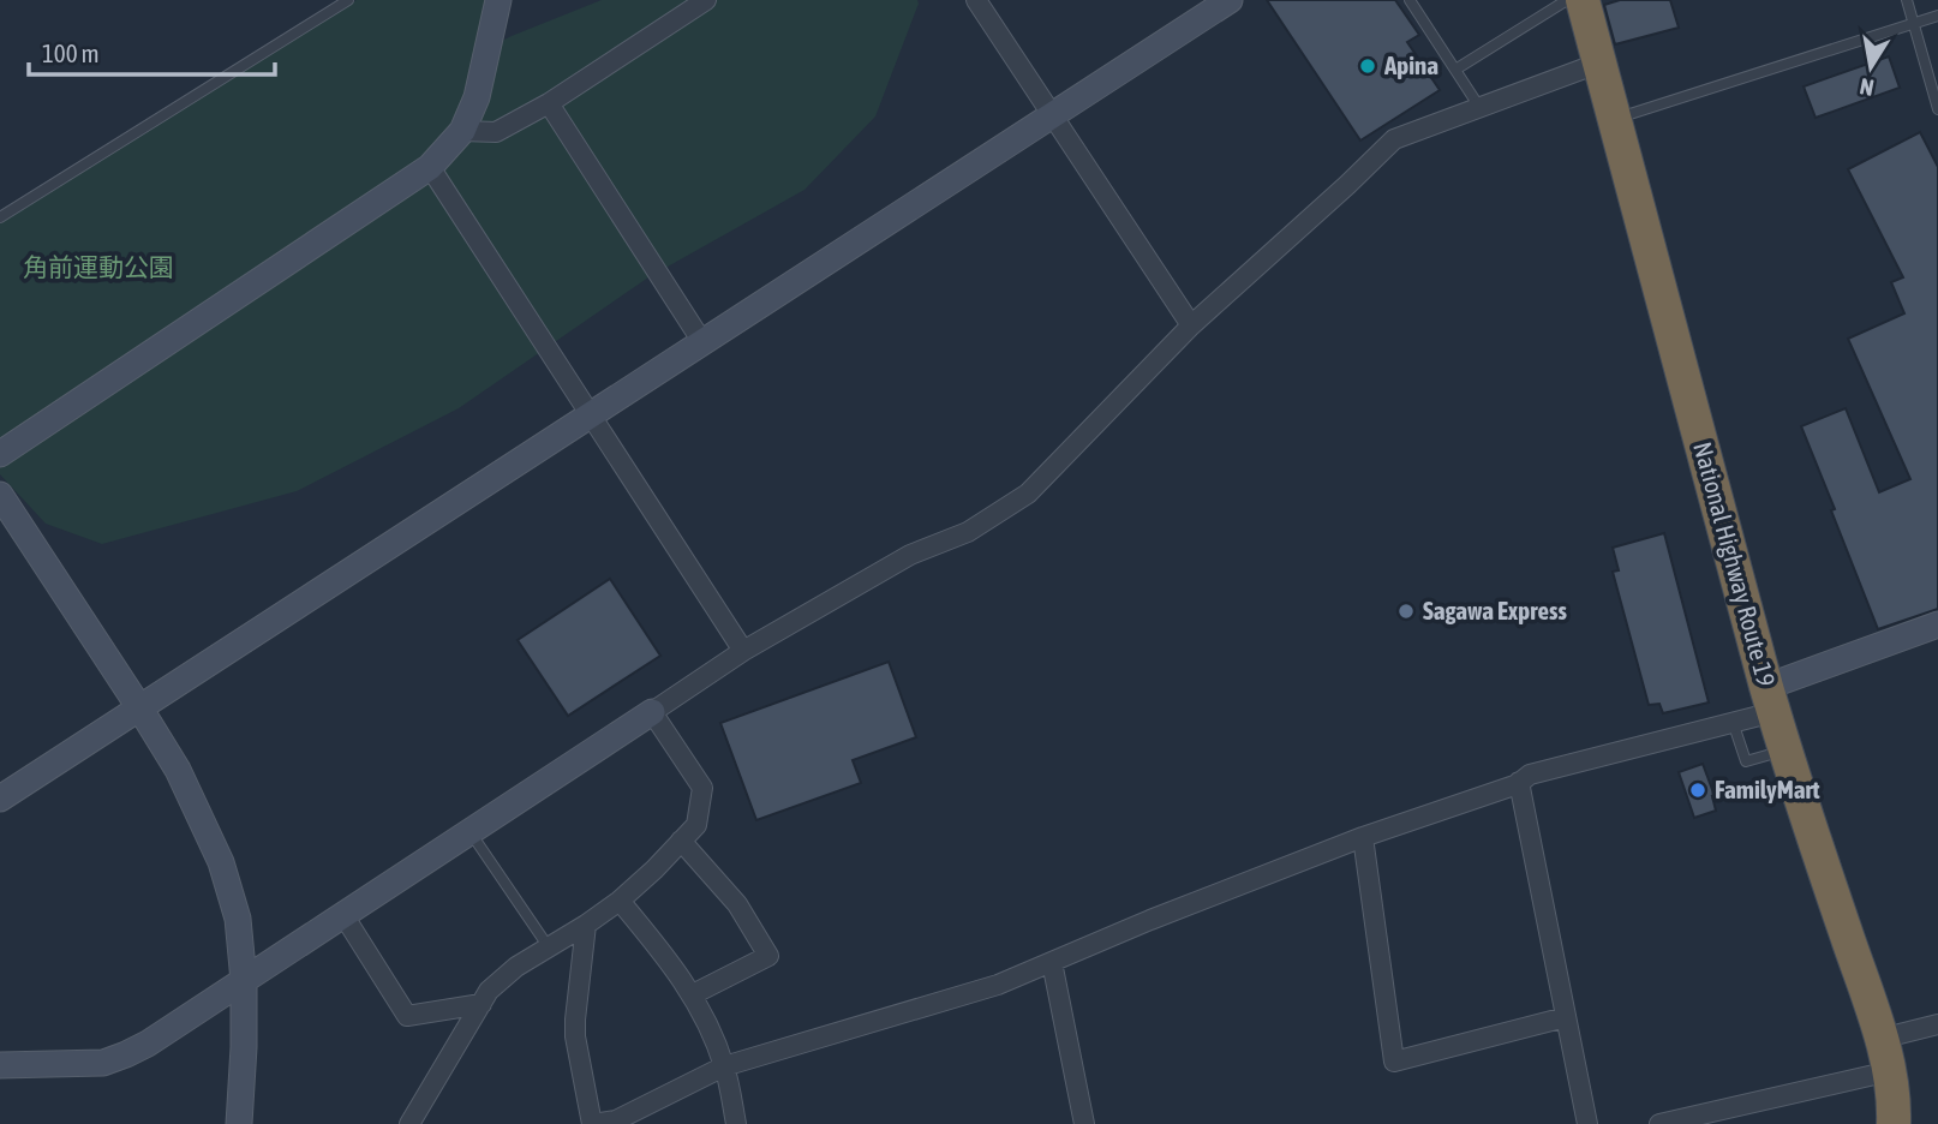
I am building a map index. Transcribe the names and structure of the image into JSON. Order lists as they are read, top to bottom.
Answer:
{
  "streets": {
    "highway": ["National Highway Route 19"]
  },
  "parks": ["角前運動公園"],
  "places": ["Apina", "Sagawa Express", "FamilyMart"],
  "scale_bar": "100 m",
  "north": "bottom"
}
